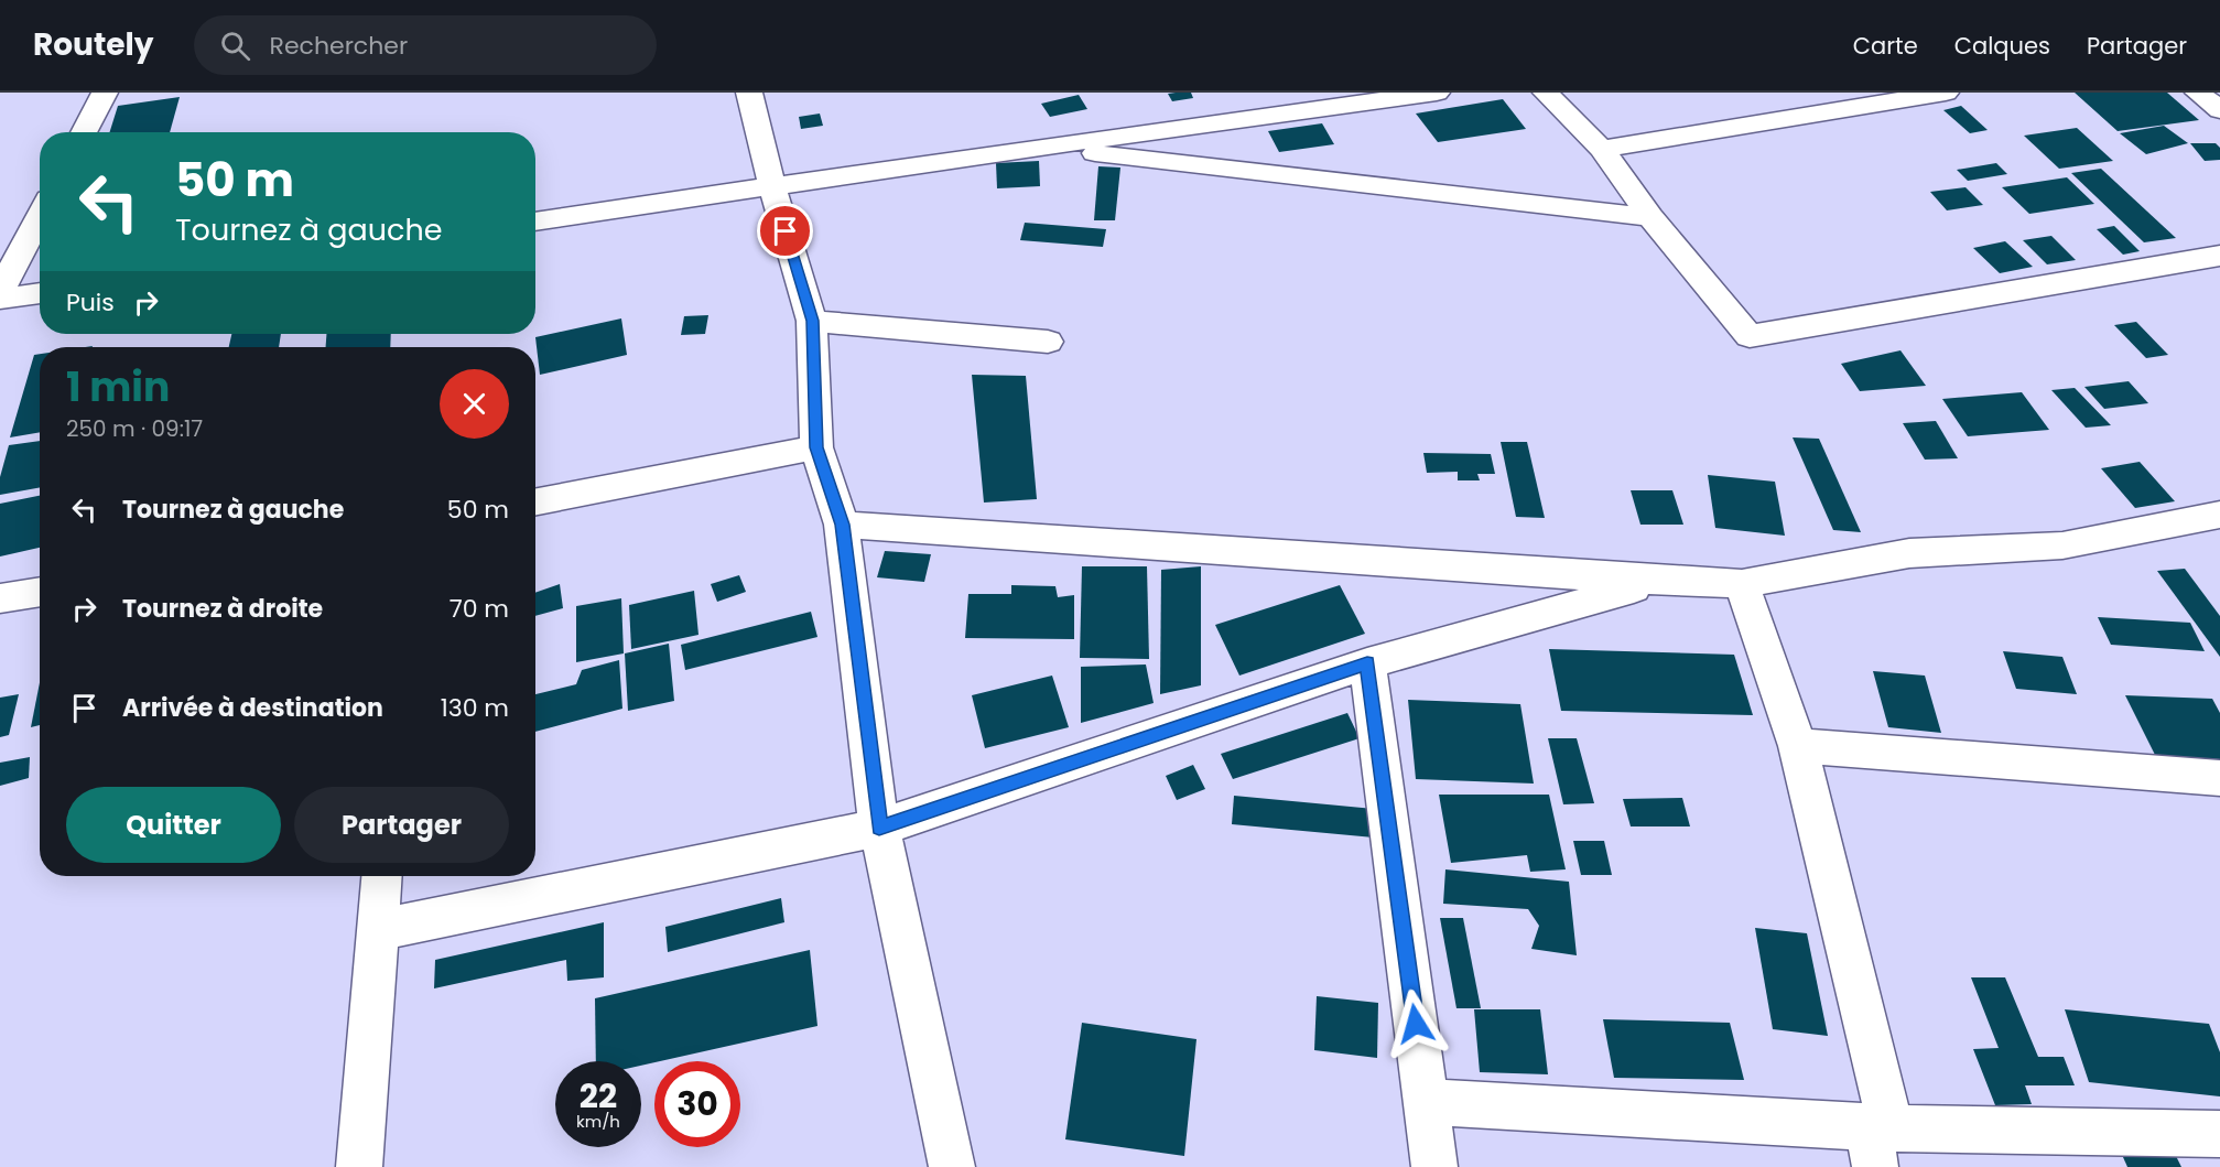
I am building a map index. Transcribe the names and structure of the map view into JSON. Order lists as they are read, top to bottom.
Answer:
{
  "page": {
    "header": "Routely",
    "search": "Rechercher",
    "nav": ["Carte", "Calques", "Partager"],
    "turn": ["50 m", "Tournez à gauche"],
    "then": "Puis",
    "heading": ["1 min", "250 m · 09:17"],
    "list": [
      {
        "name": "Tournez à gauche",
        "value": "50 m"
      },
      {
        "name": "Tournez à droite",
        "value": "70 m"
      },
      {
        "name": "Arrivée à destination",
        "value": "130 m"
      }
    ],
    "buttons": ["Quitter", "Partager"],
    "speed": "22 km/h",
    "limit": "30"
  }
}
